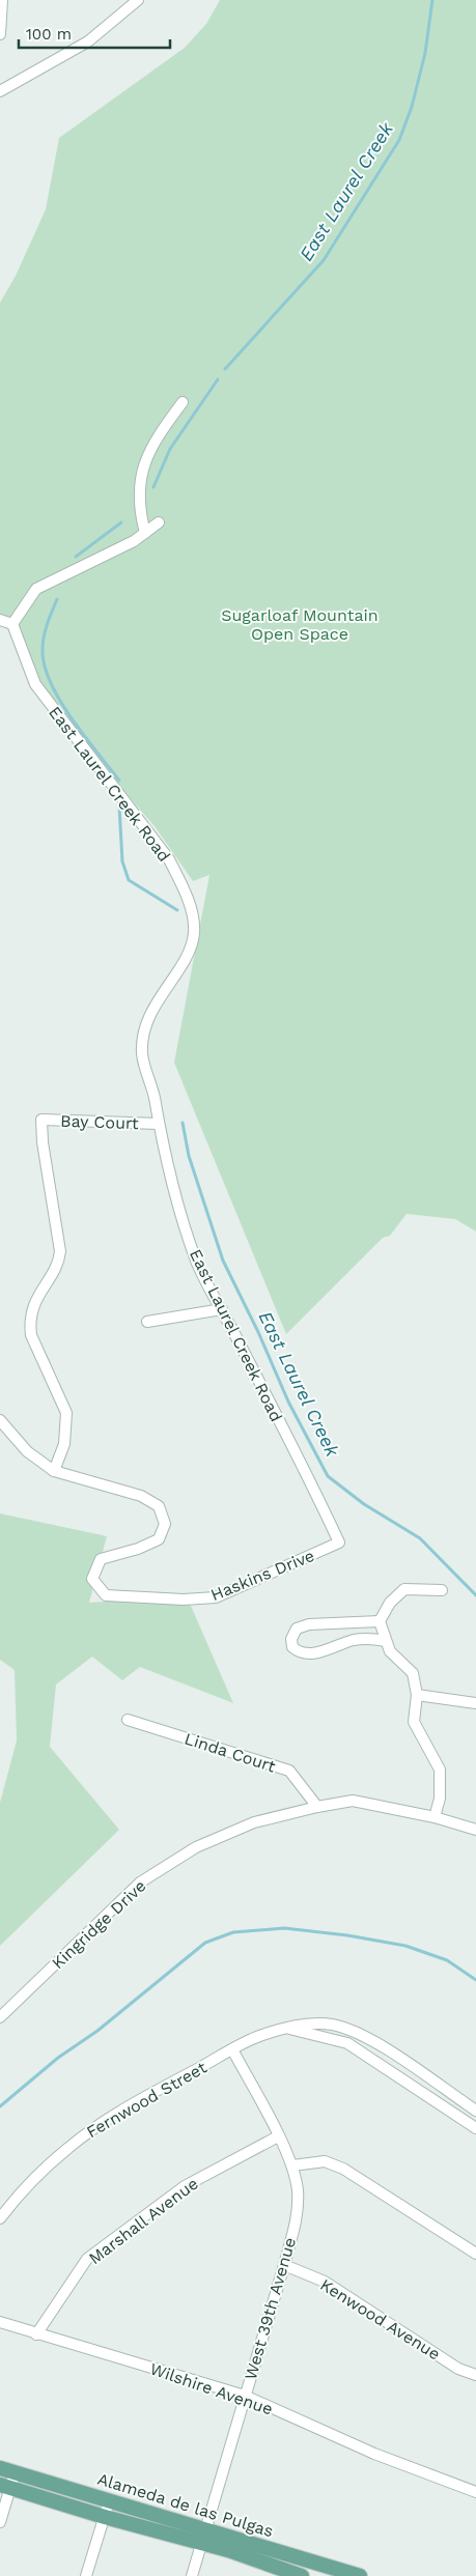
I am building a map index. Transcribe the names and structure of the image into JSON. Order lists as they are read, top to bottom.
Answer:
{
  "streets": {
    "main road": ["Alameda de las Pulgas"],
    "street": [
      "East Laurel Creek Road",
      "Bay Court",
      "Haskins Drive",
      "Linda Court",
      "Kingridge Drive",
      "Fernwood Street",
      "Marshall Avenue",
      "West 39th Avenue",
      "Kenwood Avenue",
      "Wilshire Avenue"
    ]
  },
  "crossings": [
    ["East Laurel Creek Road", "Bay Court"],
    ["East Laurel Creek Road", "Haskins Drive"],
    ["Bay Court", "Haskins Drive"],
    ["Linda Court", "Kingridge Drive"],
    ["Fernwood Street", "West 39th Avenue"],
    ["Marshall Avenue", "West 39th Avenue"],
    ["Marshall Avenue", "Wilshire Avenue"],
    ["West 39th Avenue", "Kenwood Avenue"],
    ["West 39th Avenue", "Wilshire Avenue"],
    ["West 39th Avenue", "Alameda de las Pulgas"]
  ],
  "water": ["East Laurel Creek"],
  "parks": ["Sugarloaf Mountain Open Space"],
  "scale_bar": "100 m"
}
